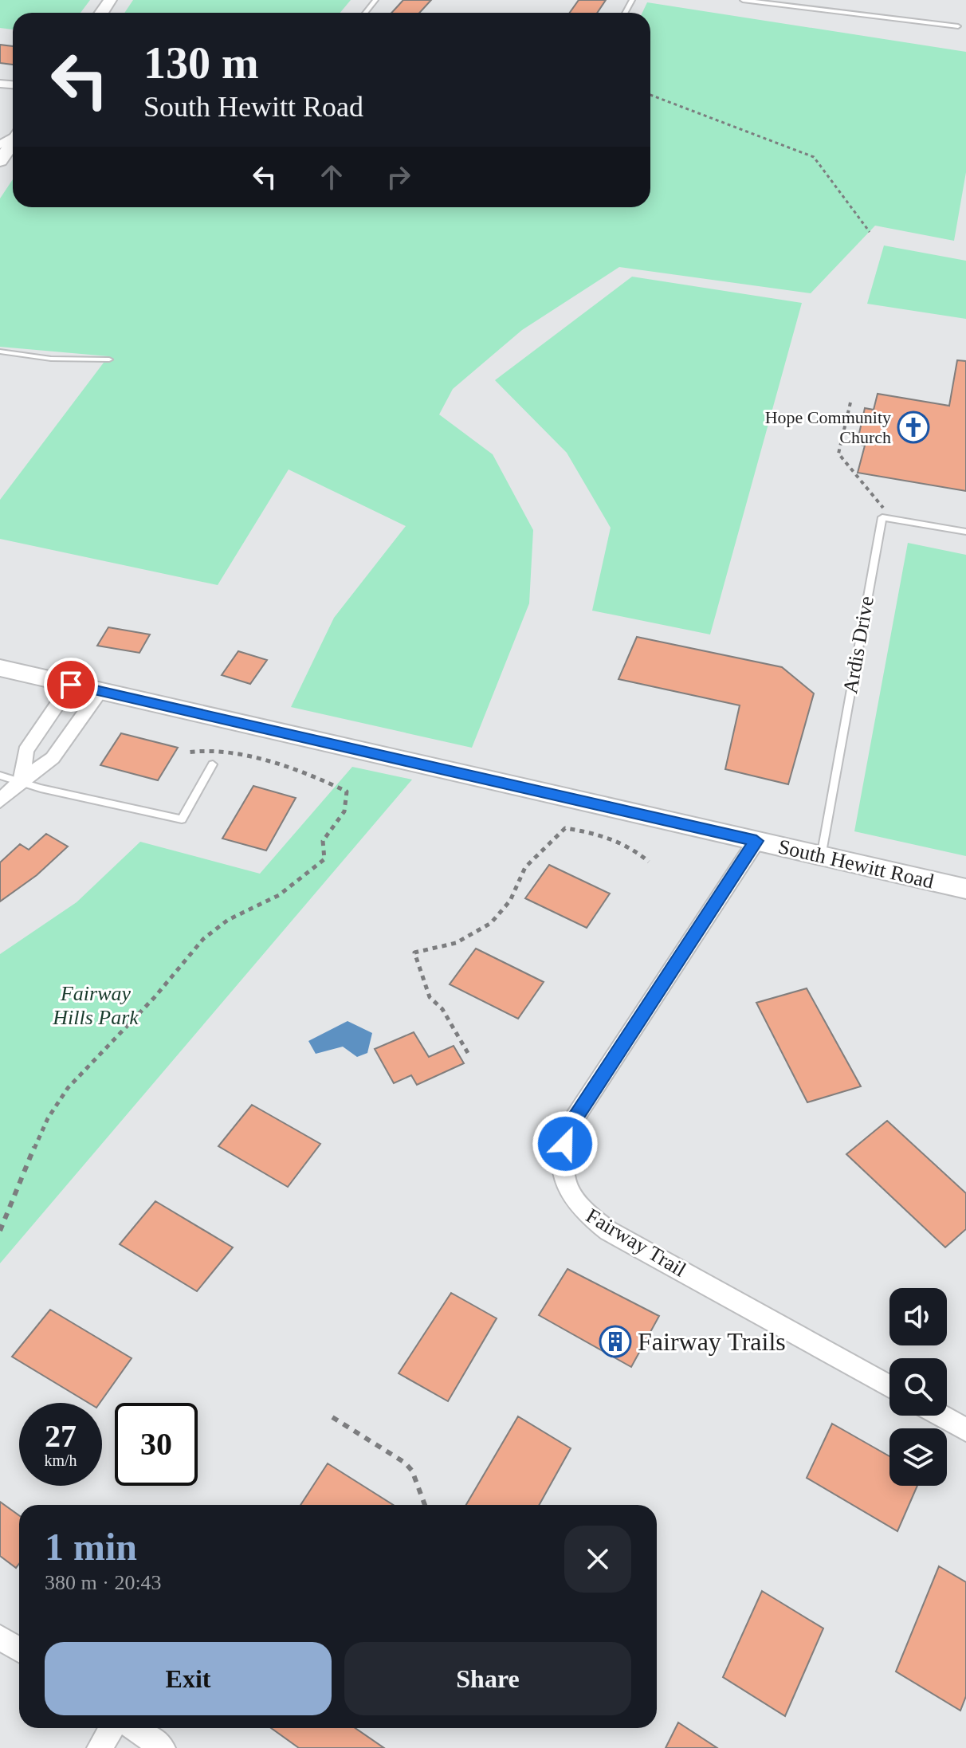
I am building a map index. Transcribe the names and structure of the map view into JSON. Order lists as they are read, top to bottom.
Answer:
{
  "streets": {
    "main road": ["South Hewitt Road"],
    "street": ["Fairway Trail"],
    "lane": ["Ardis Drive"]
  },
  "crossings": [
    ["Ardis Drive", "South Hewitt Road"],
    ["South Hewitt Road", "Fairway Trail"]
  ],
  "parks": ["Fairway Hills Park"],
  "places": {
    "church": ["Hope Community Church"],
    "building": ["Fairway Trails"]
  },
  "page": {
    "turn": ["130 m", "South Hewitt Road"],
    "speed": "27 km/h",
    "limit": "30",
    "heading": ["1 min", "380 m · 20:43"],
    "buttons": ["Exit", "Share"]
  }
}
